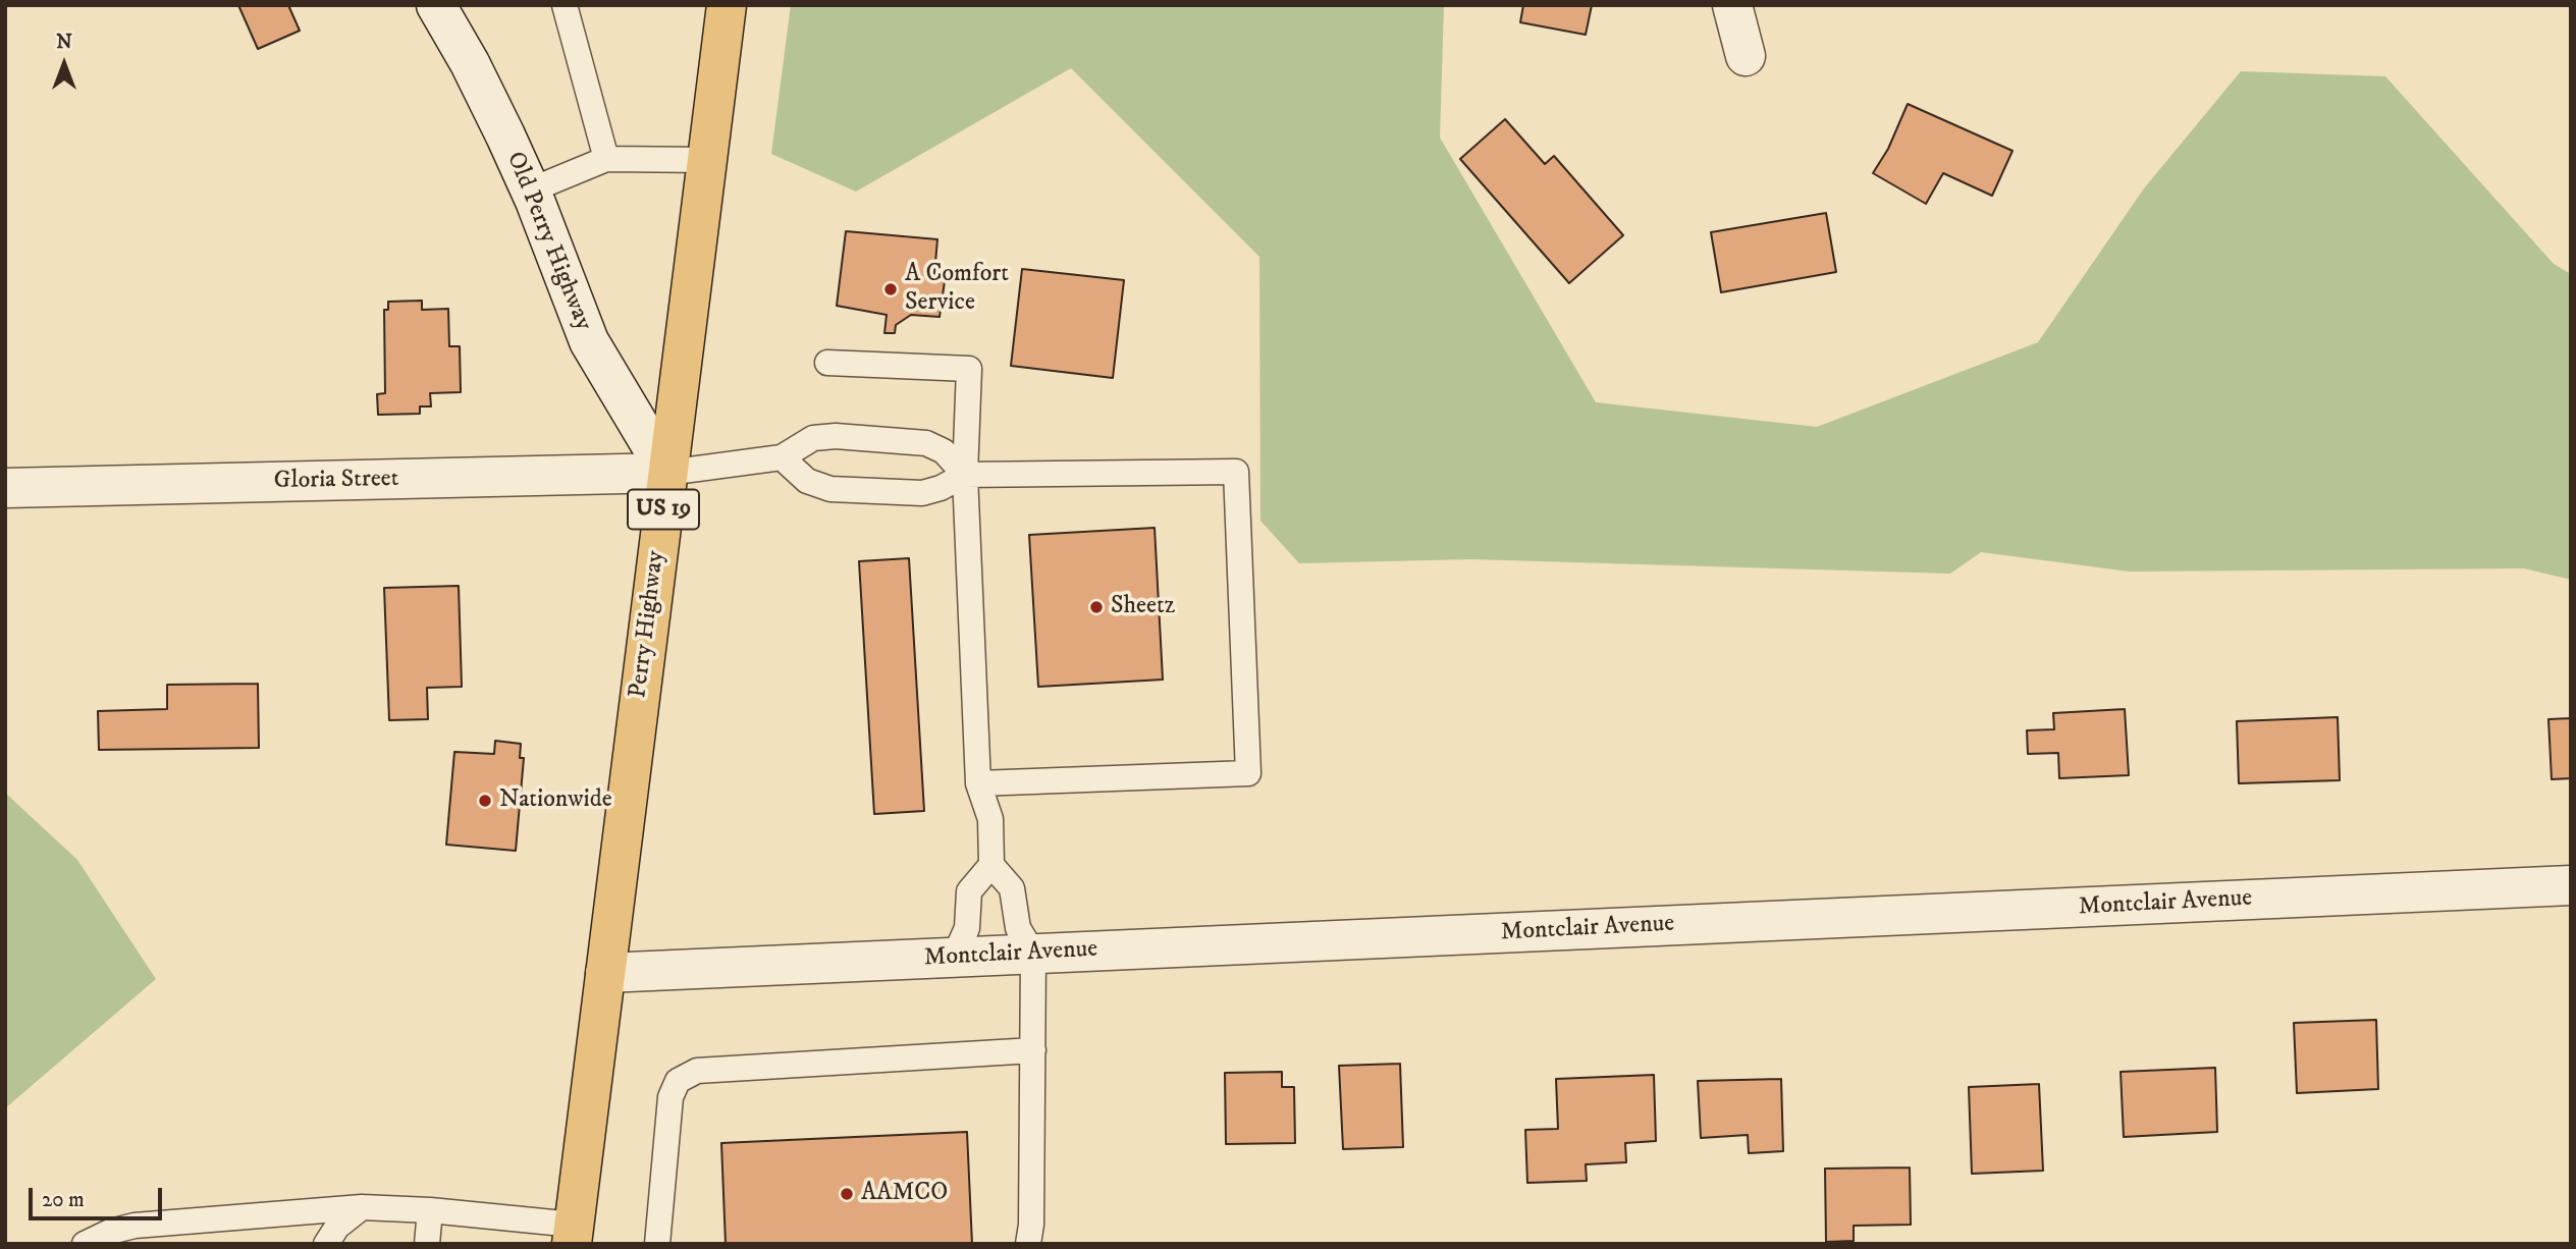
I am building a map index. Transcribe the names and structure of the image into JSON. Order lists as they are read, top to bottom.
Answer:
{
  "streets": {
    "main road": ["US 19", "Perry Highway"],
    "street": ["Old Perry Highway", "Gloria Street", "Montclair Avenue"]
  },
  "crossings": [
    ["Old Perry Highway", "Gloria Street"],
    ["Old Perry Highway", "Perry Highway"],
    ["Gloria Street", "Perry Highway"],
    ["Perry Highway", "Montclair Avenue"]
  ],
  "places": [
    "A Comfort Service",
    "Sheetz",
    "Nationwide",
    "AAMCO"
  ],
  "scale_bar": "20 m",
  "north": "top"
}
